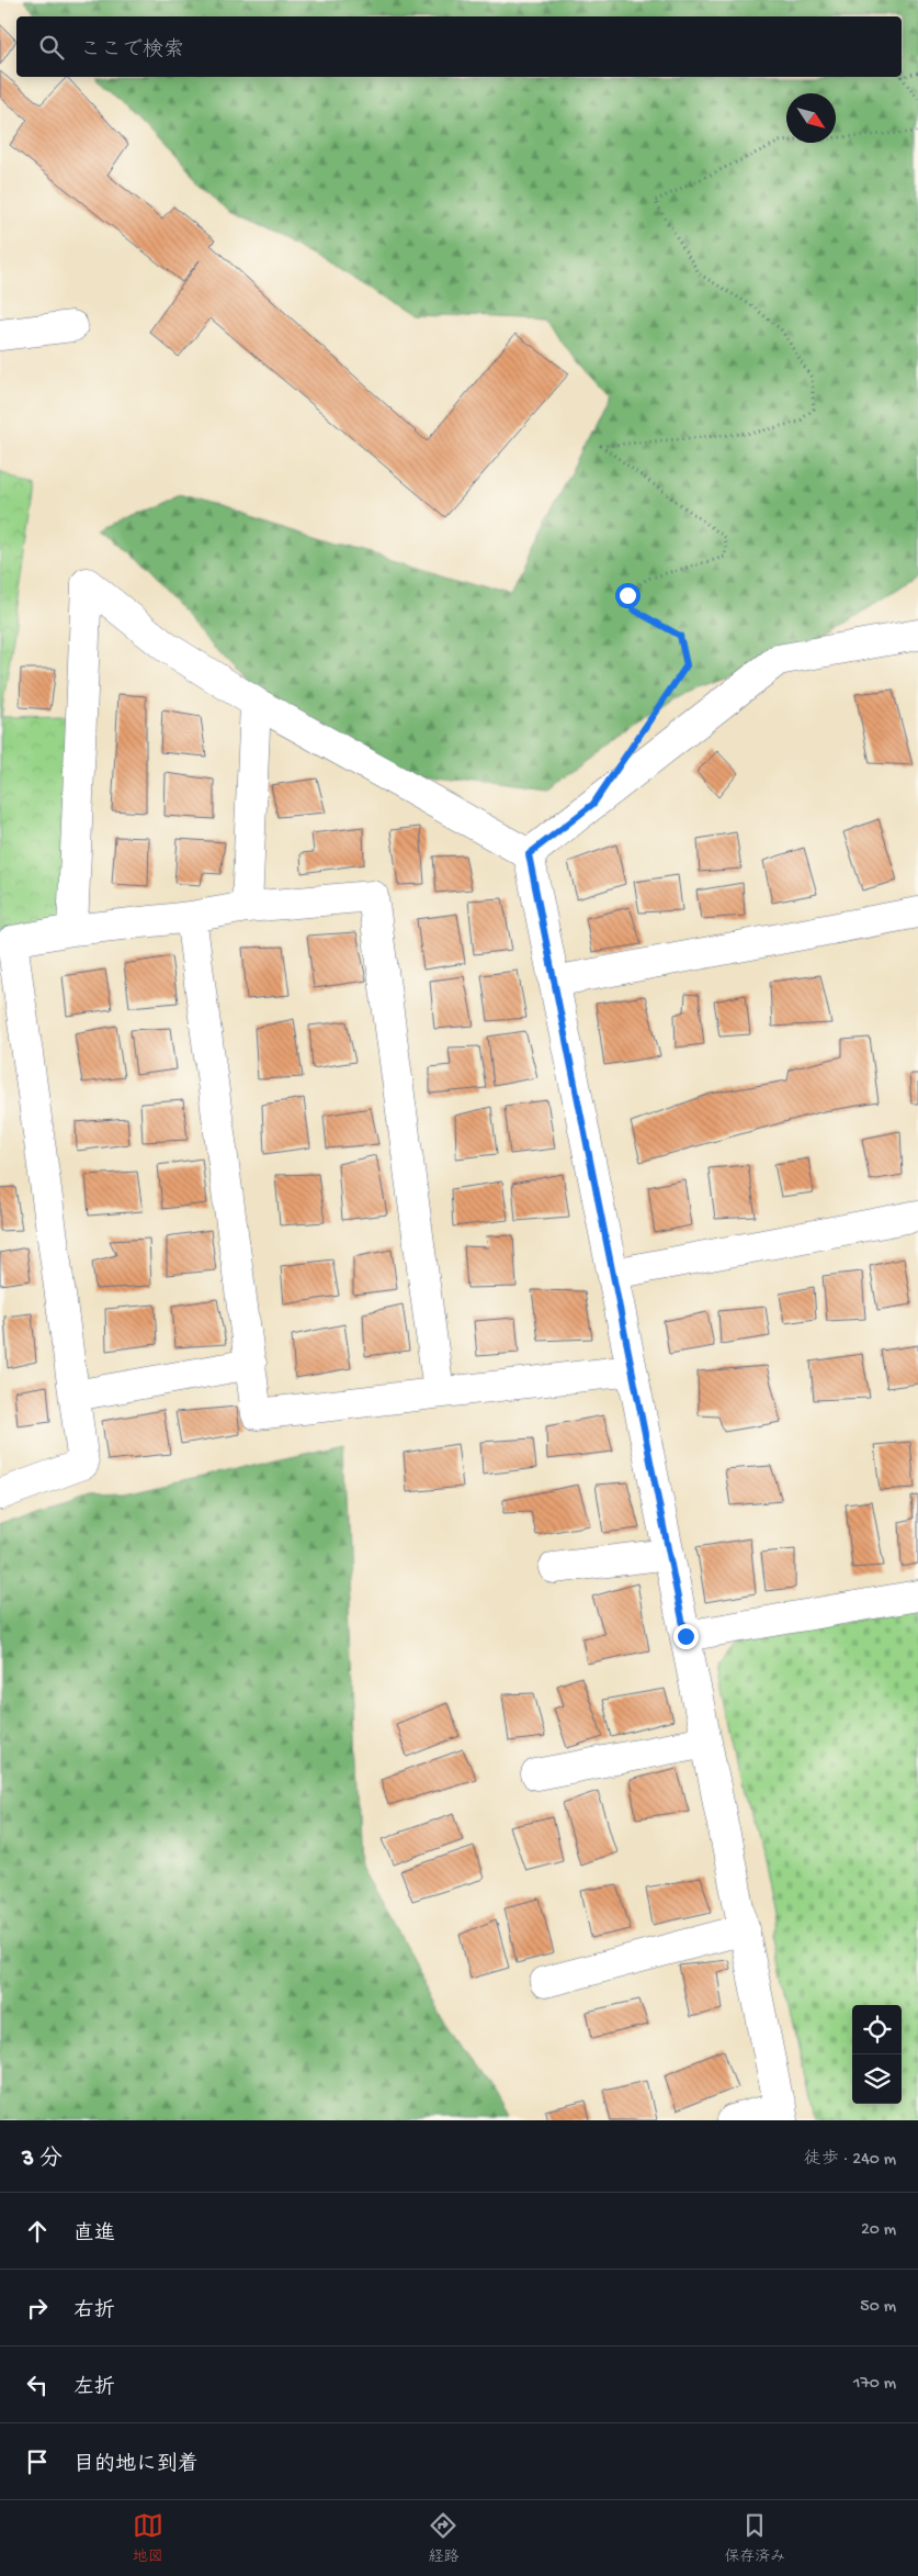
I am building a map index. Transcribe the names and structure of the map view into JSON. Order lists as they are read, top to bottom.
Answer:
{
  "north": "bottom right",
  "page": {
    "search": "ここで検索",
    "heading": ["3 分", "徒歩 · 240 m"],
    "list": [
      ["直進", "20 m"],
      ["右折", "50 m"],
      ["左折", "170 m"],
      "目的地に到着"
    ],
    "nav": ["地図", "経路", "保存済み"]
  }
}
